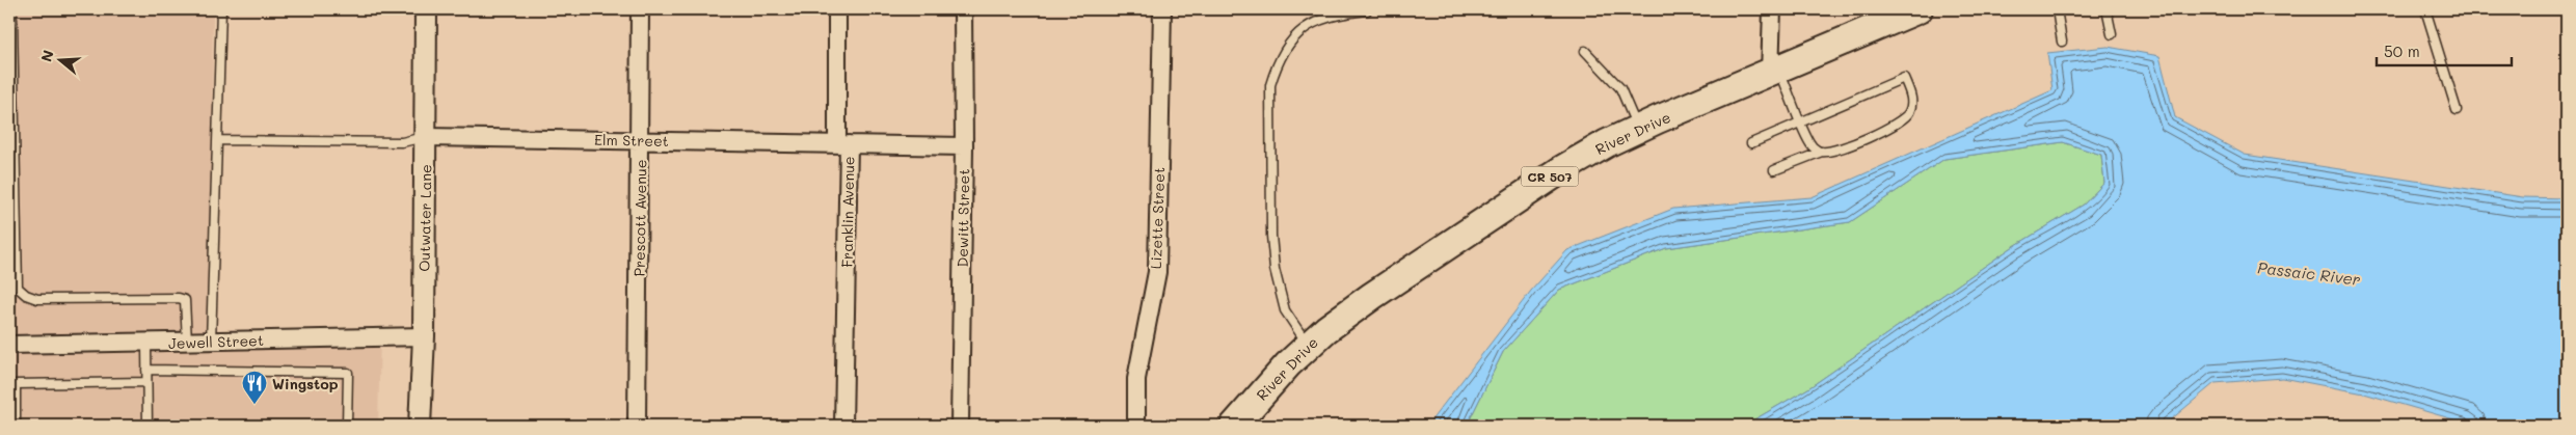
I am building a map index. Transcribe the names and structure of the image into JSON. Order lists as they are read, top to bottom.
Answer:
{
  "streets": {
    "main road": ["River Drive", "CR 507"],
    "street": [
      "Elm Street",
      "Franklin Avenue",
      "Outwater Lane",
      "Prescott Avenue",
      "Dewitt Street",
      "Lizette Street",
      "Jewell Street"
    ]
  },
  "crossings": [
    ["Elm Street", "Franklin Avenue"],
    ["Elm Street", "Outwater Lane"],
    ["Elm Street", "Prescott Avenue"],
    ["Elm Street", "Dewitt Street"],
    ["Outwater Lane", "Jewell Street"]
  ],
  "water": ["Passaic River"],
  "places": {
    "restaurant": ["Wingstop"]
  },
  "scale_bar": "50 m",
  "north": "left"
}
